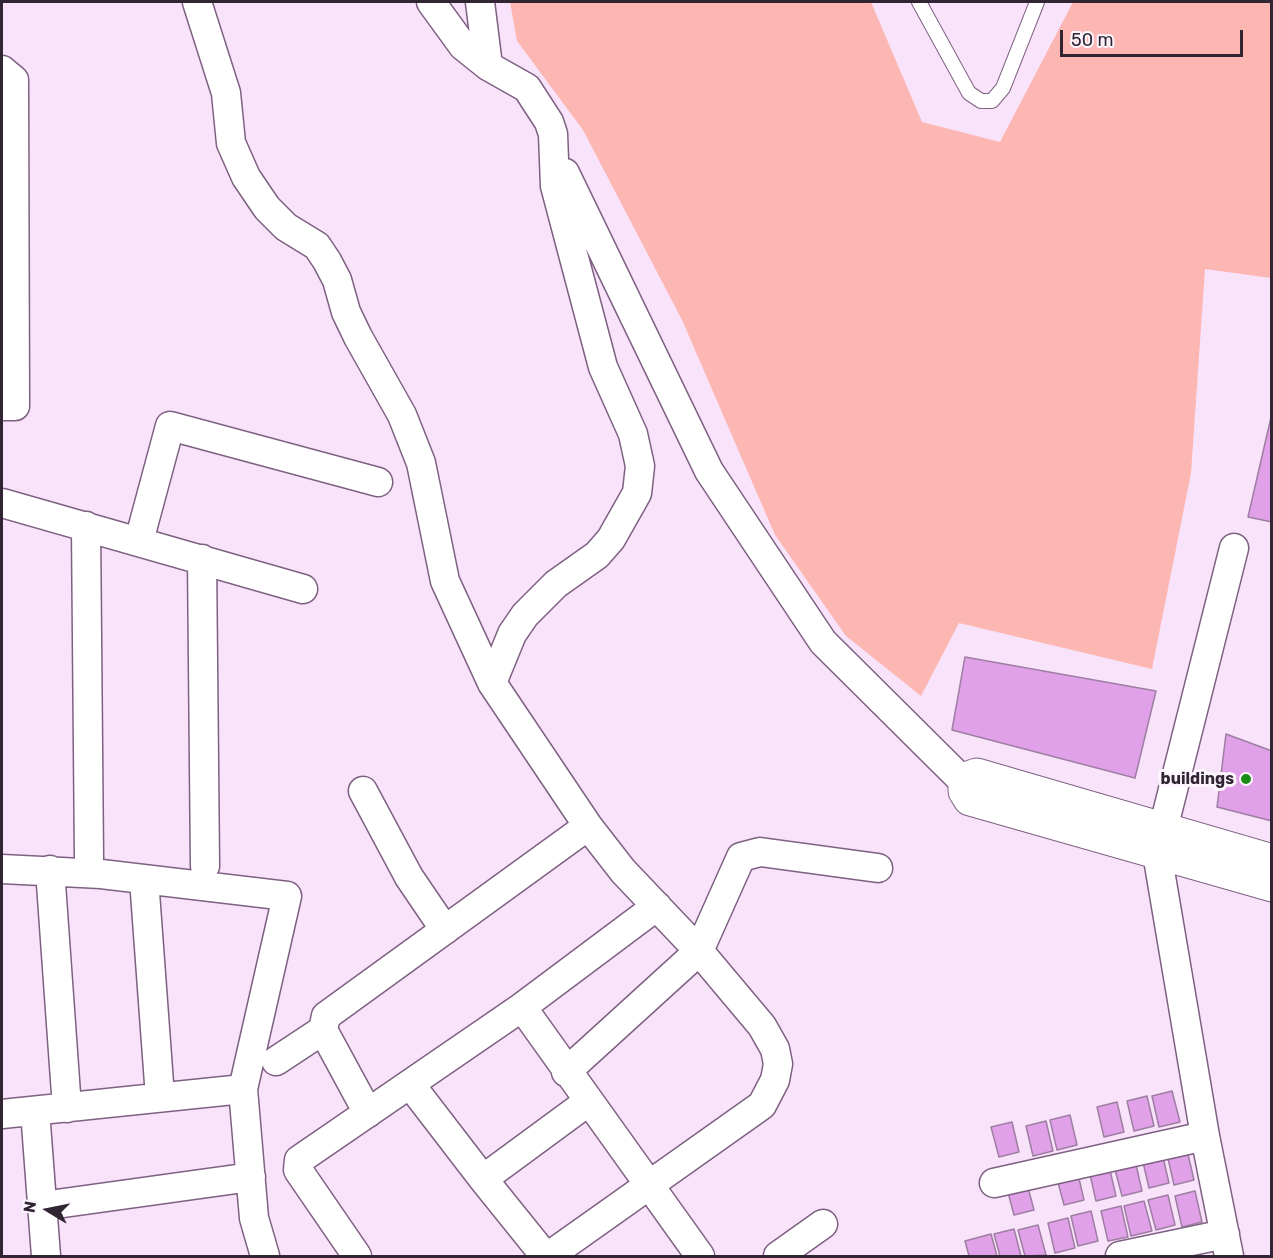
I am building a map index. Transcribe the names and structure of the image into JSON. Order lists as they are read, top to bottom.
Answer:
{
  "places": ["buildings"],
  "scale_bar": "50 m",
  "north": "left"
}
